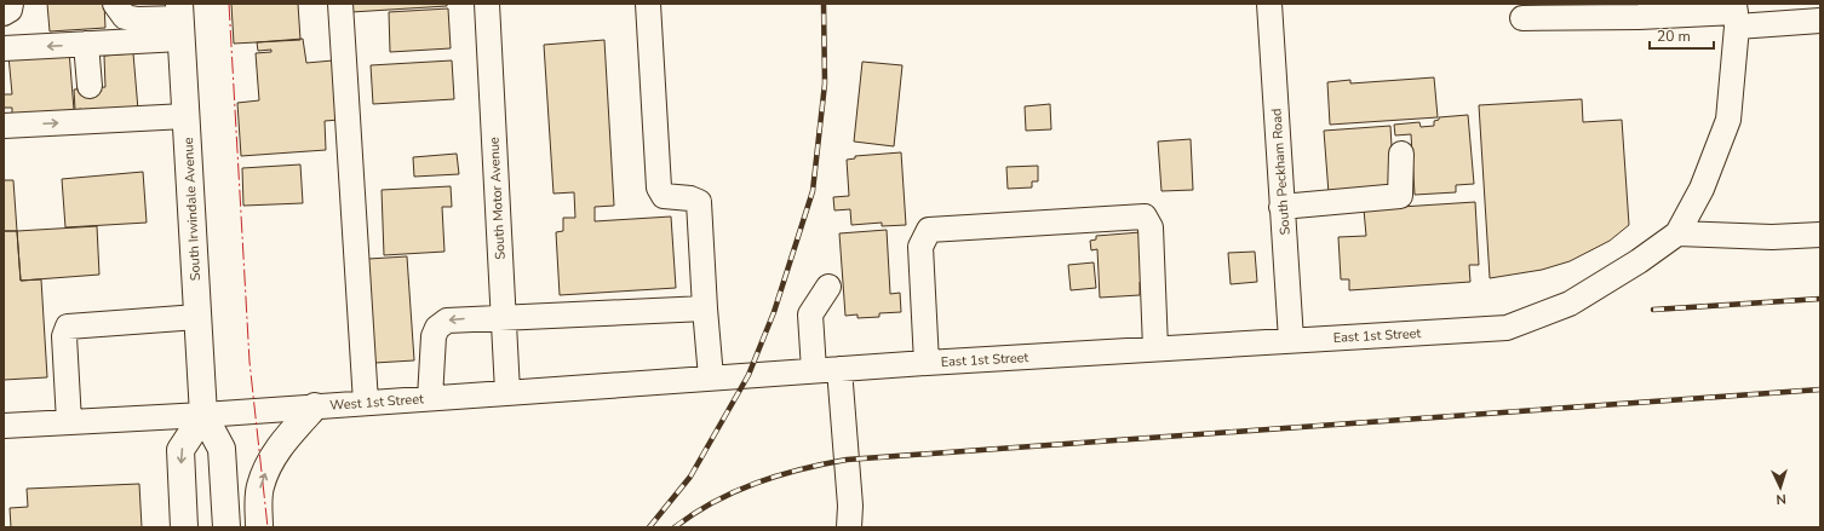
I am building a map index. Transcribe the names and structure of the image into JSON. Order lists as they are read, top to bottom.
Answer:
{
  "streets": {
    "main road": ["South Irwindale Avenue"],
    "street": [
      "South Peckham Road",
      "South Motor Avenue",
      "East 1st Street",
      "West 1st Street"
    ]
  },
  "crossings": [
    ["South Peckham Road", "East 1st Street"],
    ["South Motor Avenue", "West 1st Street"],
    ["South Irwindale Avenue", "West 1st Street"],
    ["East 1st Street", "West 1st Street"]
  ],
  "scale_bar": "20 m",
  "north": "bottom"
}
